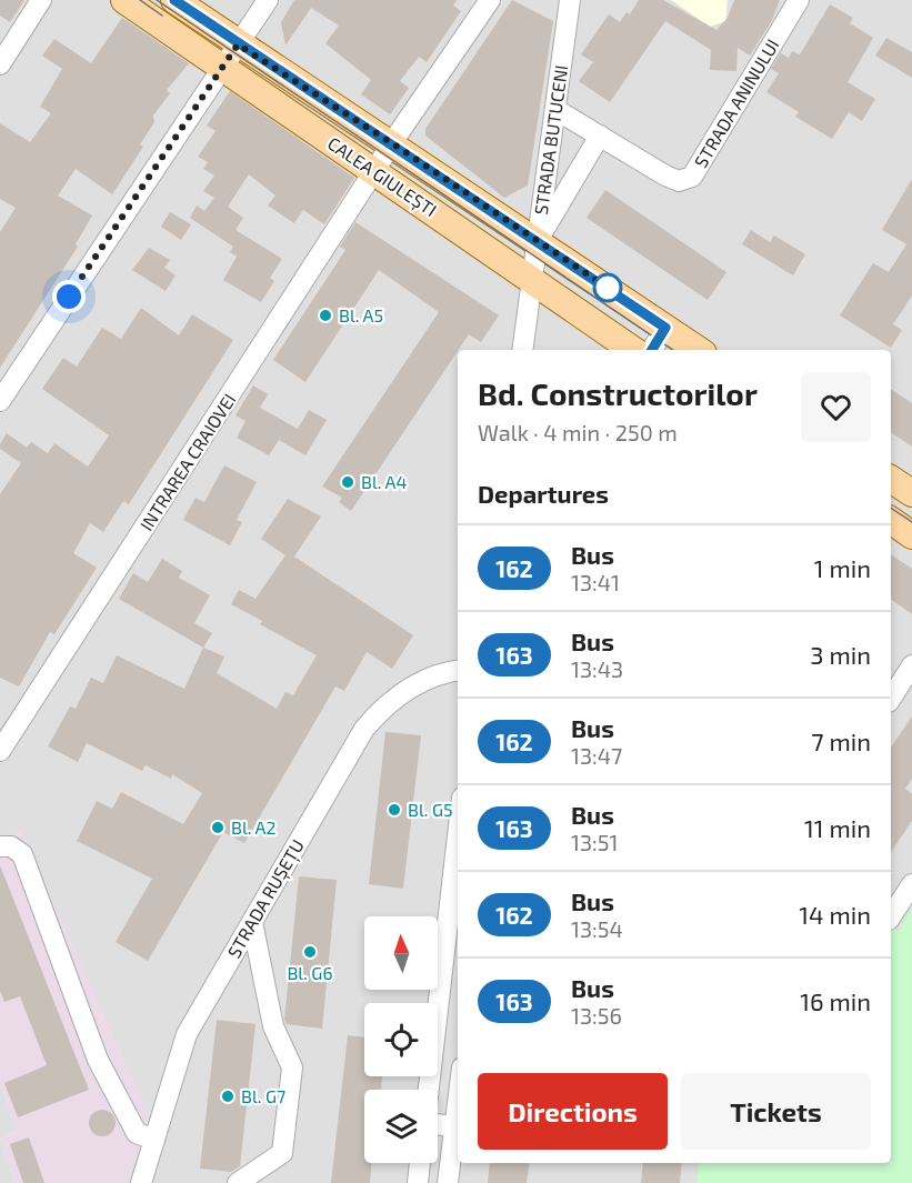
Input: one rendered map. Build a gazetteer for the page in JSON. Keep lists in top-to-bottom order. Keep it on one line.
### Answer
{"streets":{"main road":["CALEA GIULEȘTI"],"street":["STRADA ANINULUI","STRADA BUTUCENI","INTRAREA CRAIOVEI","STRADA RUȘEȚU"]},"crossings":[["STRADA ANINULUI","STRADA BUTUCENI"],["STRADA BUTUCENI","CALEA GIULEȘTI"],["CALEA GIULEȘTI","INTRAREA CRAIOVEI"]],"places":["Bl. A5","Bl. A4","Bl. G5","Bl. A2","Bl. G6","Bl. G7"],"lines":["bus line 162"],"north":"top","page":{"heading":[["Bd. Constructorilor","Walk · 4 min · 250 m"],"Departures"],"list":[{"mark":"162","name":"Bus","note":"13:41","value":"1 min"},{"mark":"163","name":"Bus","note":"13:43","value":"3 min"},{"mark":"162","name":"Bus","note":"13:47","value":"7 min"},{"mark":"163","name":"Bus","note":"13:51","value":"11 min"},{"mark":"162","name":"Bus","note":"13:54","value":"14 min"},{"mark":"163","name":"Bus","note":"13:56","value":"16 min"}],"buttons":["Directions","Tickets"]}}
